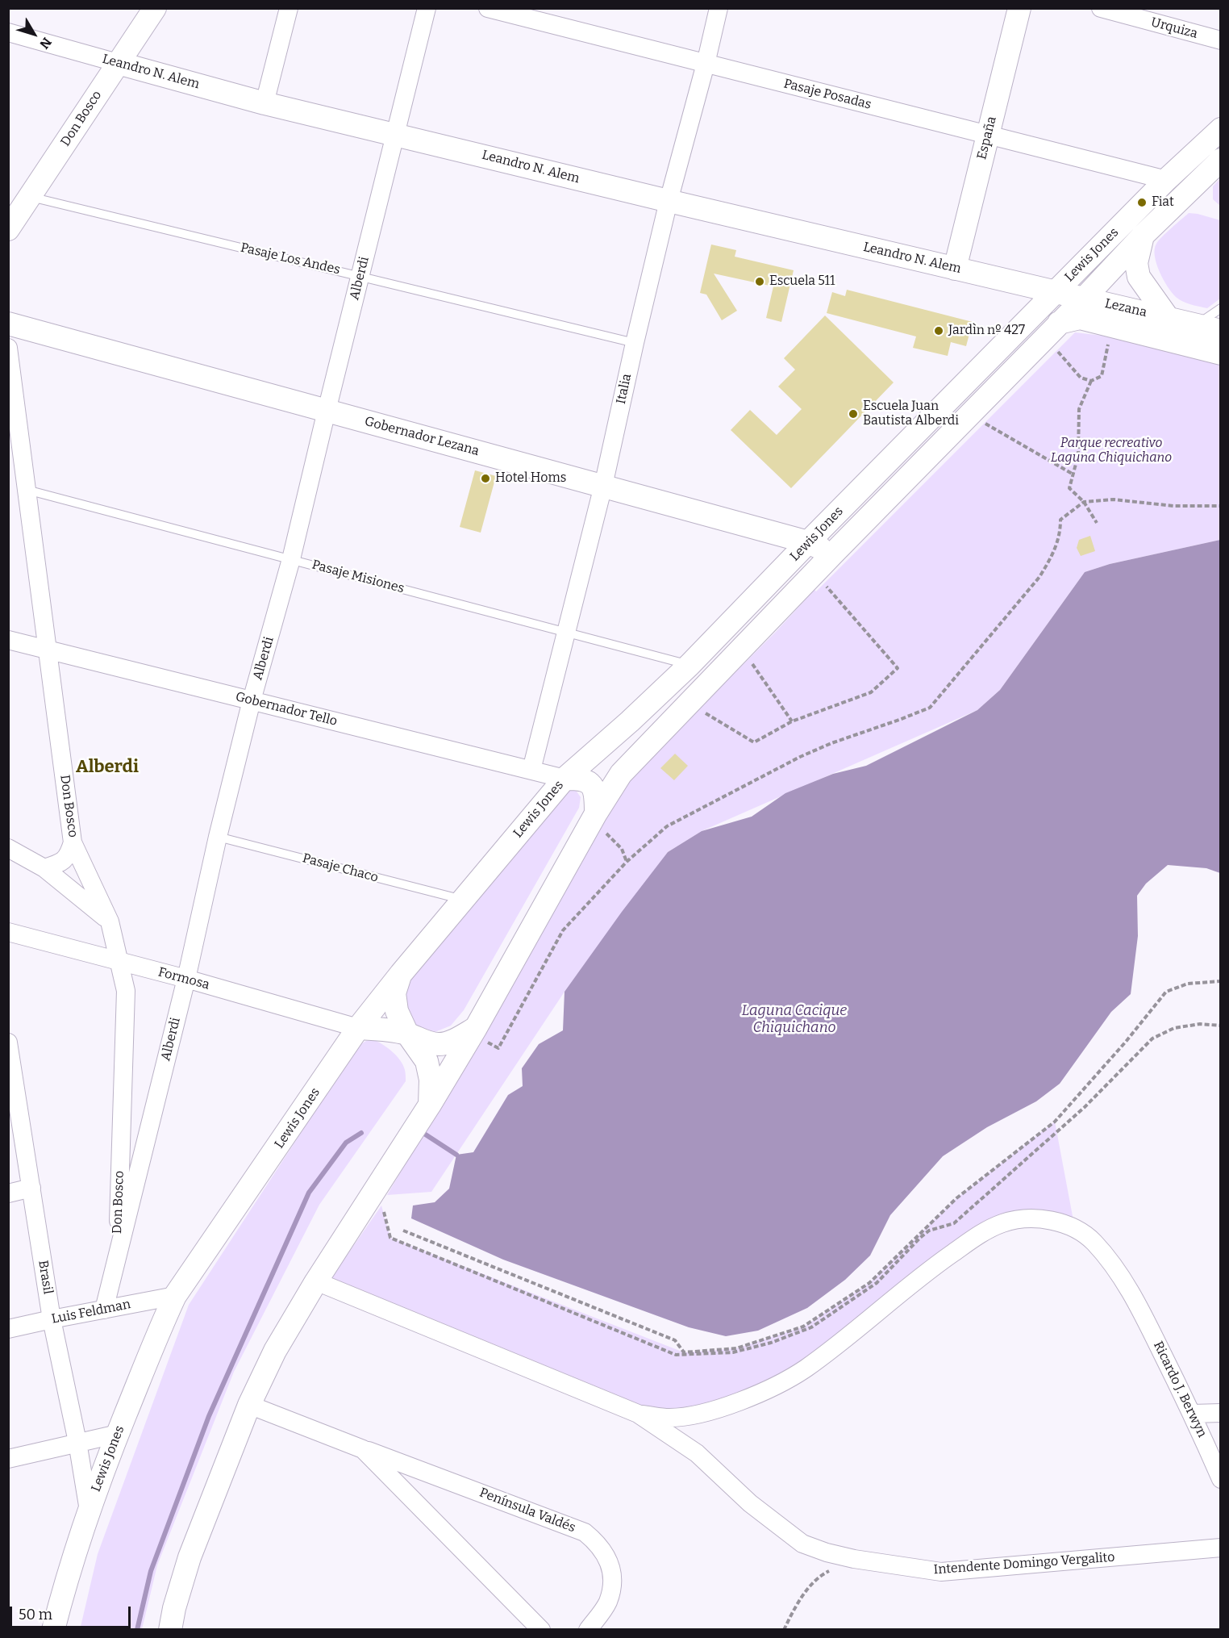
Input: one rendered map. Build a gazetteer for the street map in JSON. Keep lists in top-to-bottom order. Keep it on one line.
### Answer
{"streets":{"street":["Urquiza","Leandro N. Alem","Pasaje Posadas","Don Bosco","España","Lewis Jones","Alberdi","Lezana","Italia","Gobernador Lezana","Gobernador Tello","Formosa","Brasil","Luis Feldman","Ricardo J. Berwyn","Península Valdés","Intendente Domingo Vergalito"],"lane":["Pasaje Los Andes","Pasaje Misiones","Pasaje Chaco"]},"crossings":[["Leandro N. Alem","Don Bosco"],["Leandro N. Alem","España"],["Leandro N. Alem","Lewis Jones"],["Leandro N. Alem","Alberdi"],["Leandro N. Alem","Lezana"],["Leandro N. Alem","Italia"],["Pasaje Posadas","España"],["Pasaje Posadas","Lewis Jones"],["Pasaje Posadas","Italia"],["Don Bosco","Pasaje Los Andes"],["Don Bosco","Alberdi"],["Don Bosco","Pasaje Misiones"],["Don Bosco","Gobernador Tello"],["Don Bosco","Formosa"],["Lewis Jones","Lezana"],["Lewis Jones","Gobernador Lezana"],["Lewis Jones","Pasaje Misiones"],["Lewis Jones","Gobernador Tello"],["Lewis Jones","Pasaje Chaco"],["Lewis Jones","Formosa"],["Lewis Jones","Brasil"],["Lewis Jones","Luis Feldman"],["Lewis Jones","Península Valdés"],["Pasaje Los Andes","Alberdi"],["Pasaje Los Andes","Italia"],["Alberdi","Gobernador Lezana"],["Alberdi","Pasaje Misiones"],["Alberdi","Gobernador Tello"],["Alberdi","Pasaje Chaco"],["Alberdi","Formosa"],["Alberdi","Luis Feldman"],["Italia","Gobernador Lezana"],["Italia","Pasaje Misiones"],["Italia","Gobernador Tello"],["Brasil","Luis Feldman"],["Ricardo J. Berwyn","Intendente Domingo Vergalito"]],"districts":["Alberdi"],"water":["Laguna Cacique Chiquichano"],"parks":["Parque recreativo Laguna Chiquichano"],"places":["Fiat","Escuela 511","Jardìn nº 427","Escuela Juan Bautista Alberdi","Hotel Homs"],"scale_bar":"50 m","north":"bottom right"}
